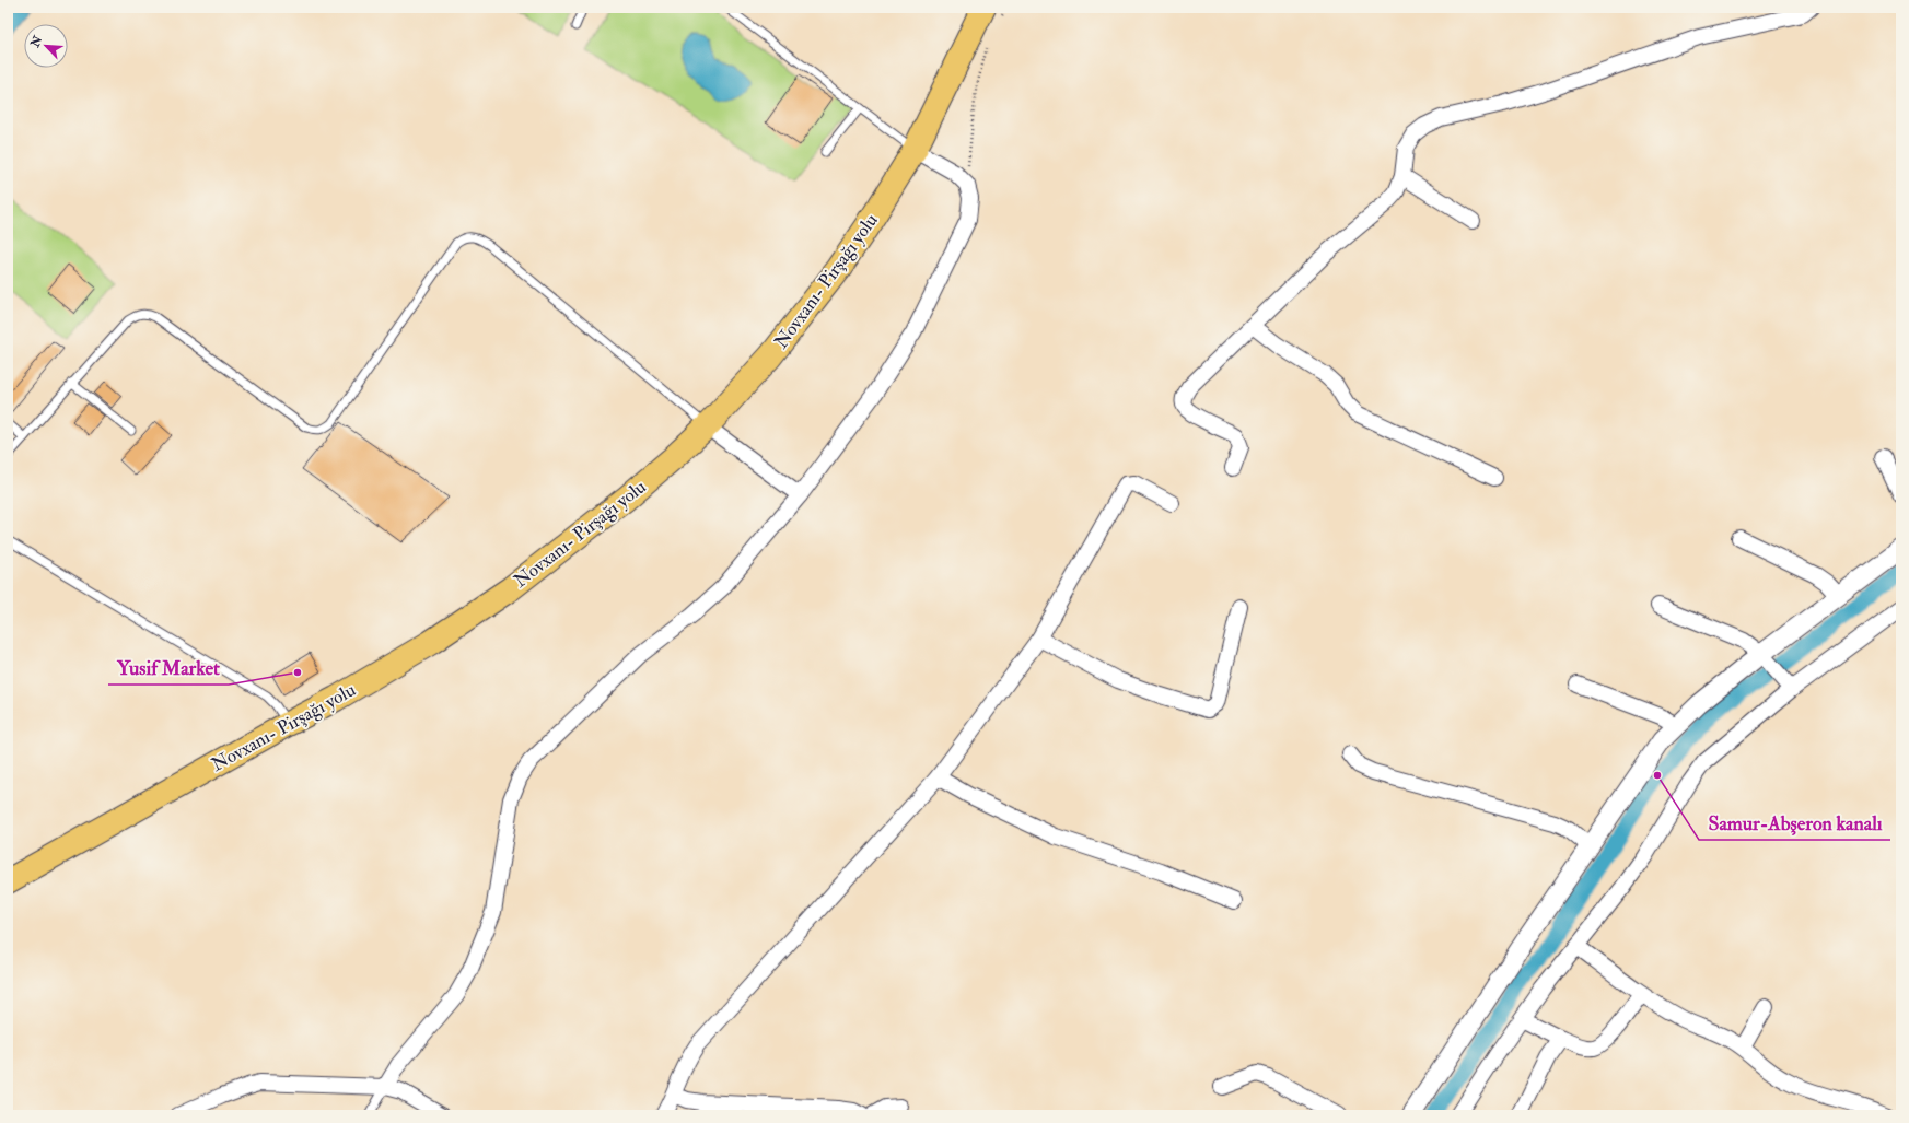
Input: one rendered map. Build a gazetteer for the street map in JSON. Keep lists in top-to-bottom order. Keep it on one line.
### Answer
{"streets":{"main road":["Novxanı- Pirşağı yolu"]},"places":["Yusif Market","Samur-Abşeron kanalı"],"north":"top left"}
